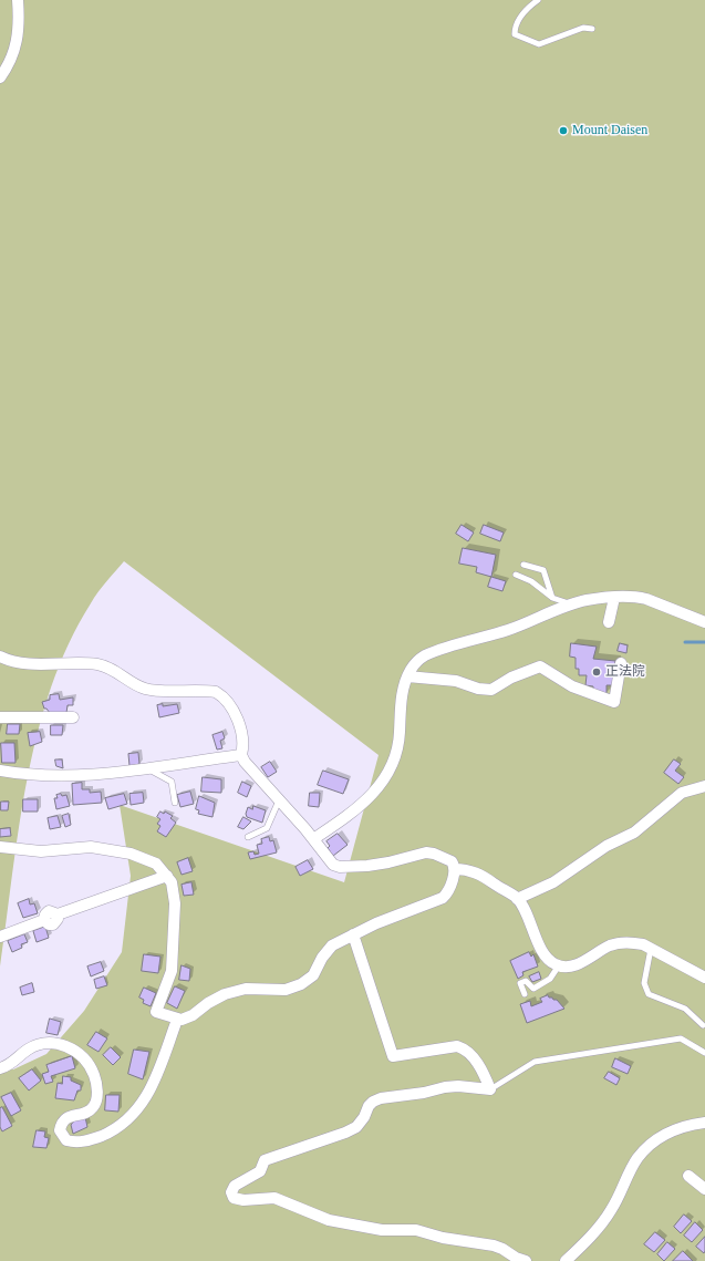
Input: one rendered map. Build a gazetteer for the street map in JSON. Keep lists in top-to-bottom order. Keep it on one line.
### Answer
{"places":["Mount Daisen","正法院"]}
